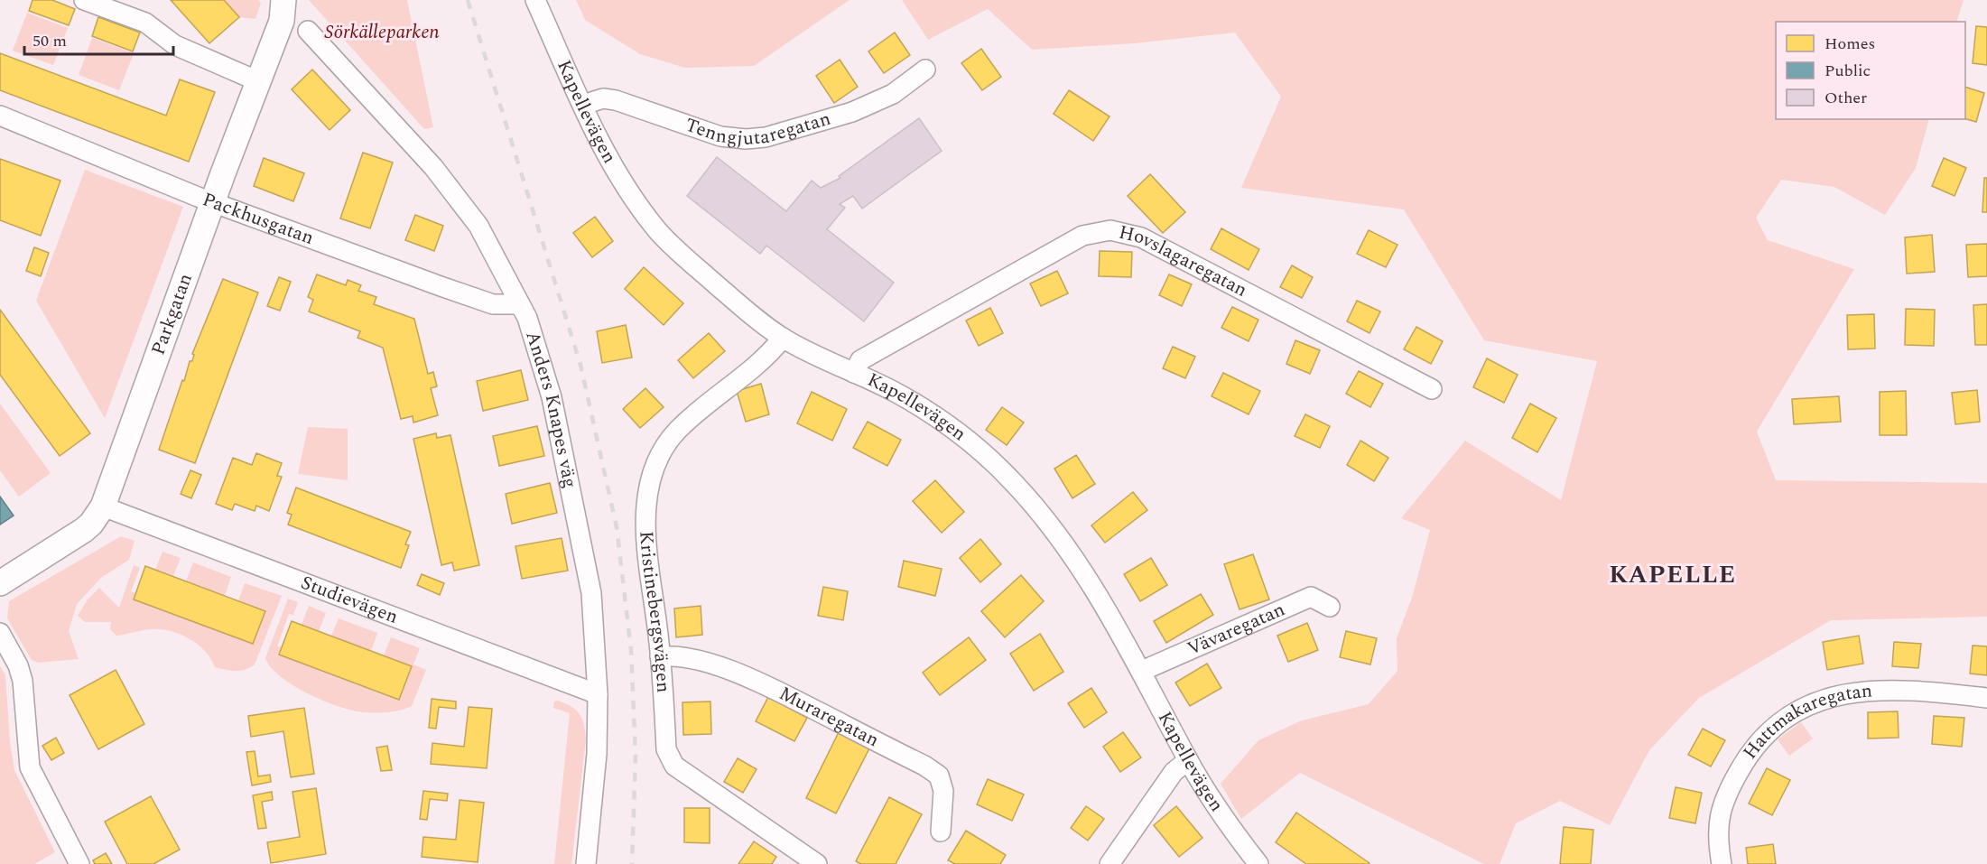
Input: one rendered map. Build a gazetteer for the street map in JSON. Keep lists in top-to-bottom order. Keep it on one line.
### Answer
{"streets":{"street":["Kapellevägen","Tenngjutaregatan","Packhusgatan","Hovslagaregatan","Parkgatan","Anders Knapes väg","Studievägen","Kristinebergsvägen","Vävaregatan","Muraregatan","Hattmakaregatan"]},"crossings":[["Kapellevägen","Tenngjutaregatan"],["Kapellevägen","Hovslagaregatan"],["Kapellevägen","Kristinebergsvägen"],["Kapellevägen","Vävaregatan"],["Packhusgatan","Parkgatan"],["Packhusgatan","Anders Knapes väg"],["Parkgatan","Studievägen"],["Anders Knapes väg","Studievägen"],["Kristinebergsvägen","Muraregatan"]],"districts":["KAPELLE"],"parks":["Sörkälleparken"],"legend":["Homes","Public","Other"],"scale_bar":"50 m"}
